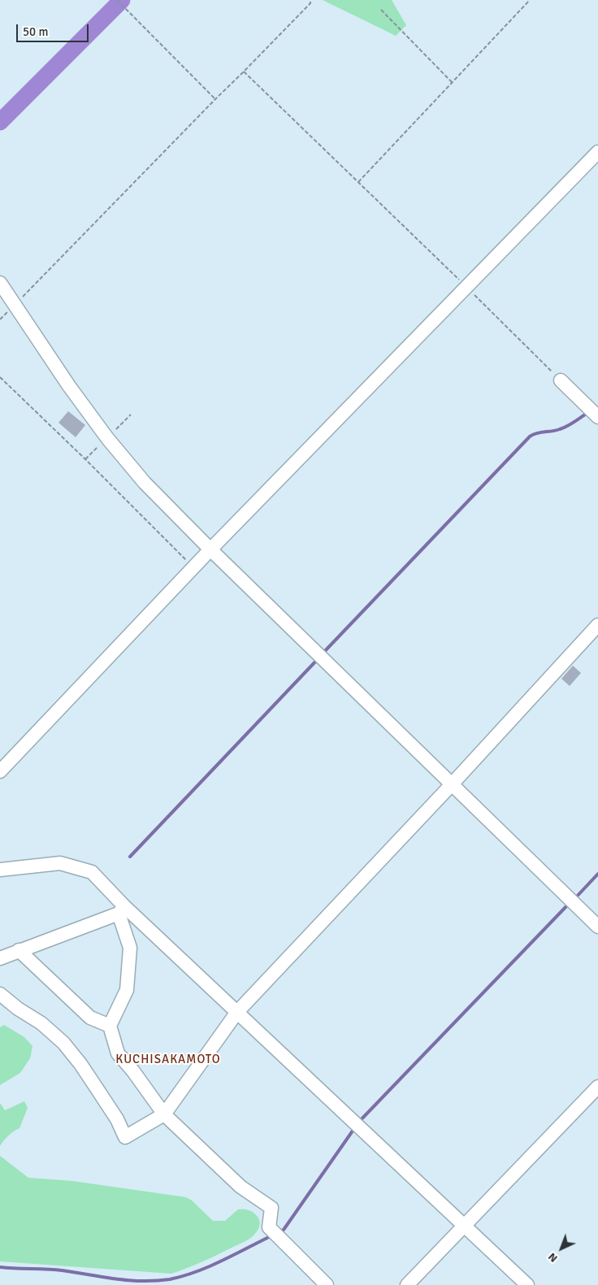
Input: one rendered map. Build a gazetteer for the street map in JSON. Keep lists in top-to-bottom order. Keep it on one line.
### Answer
{"districts":["KUCHISAKAMOTO"],"scale_bar":"50 m","north":"bottom left"}
